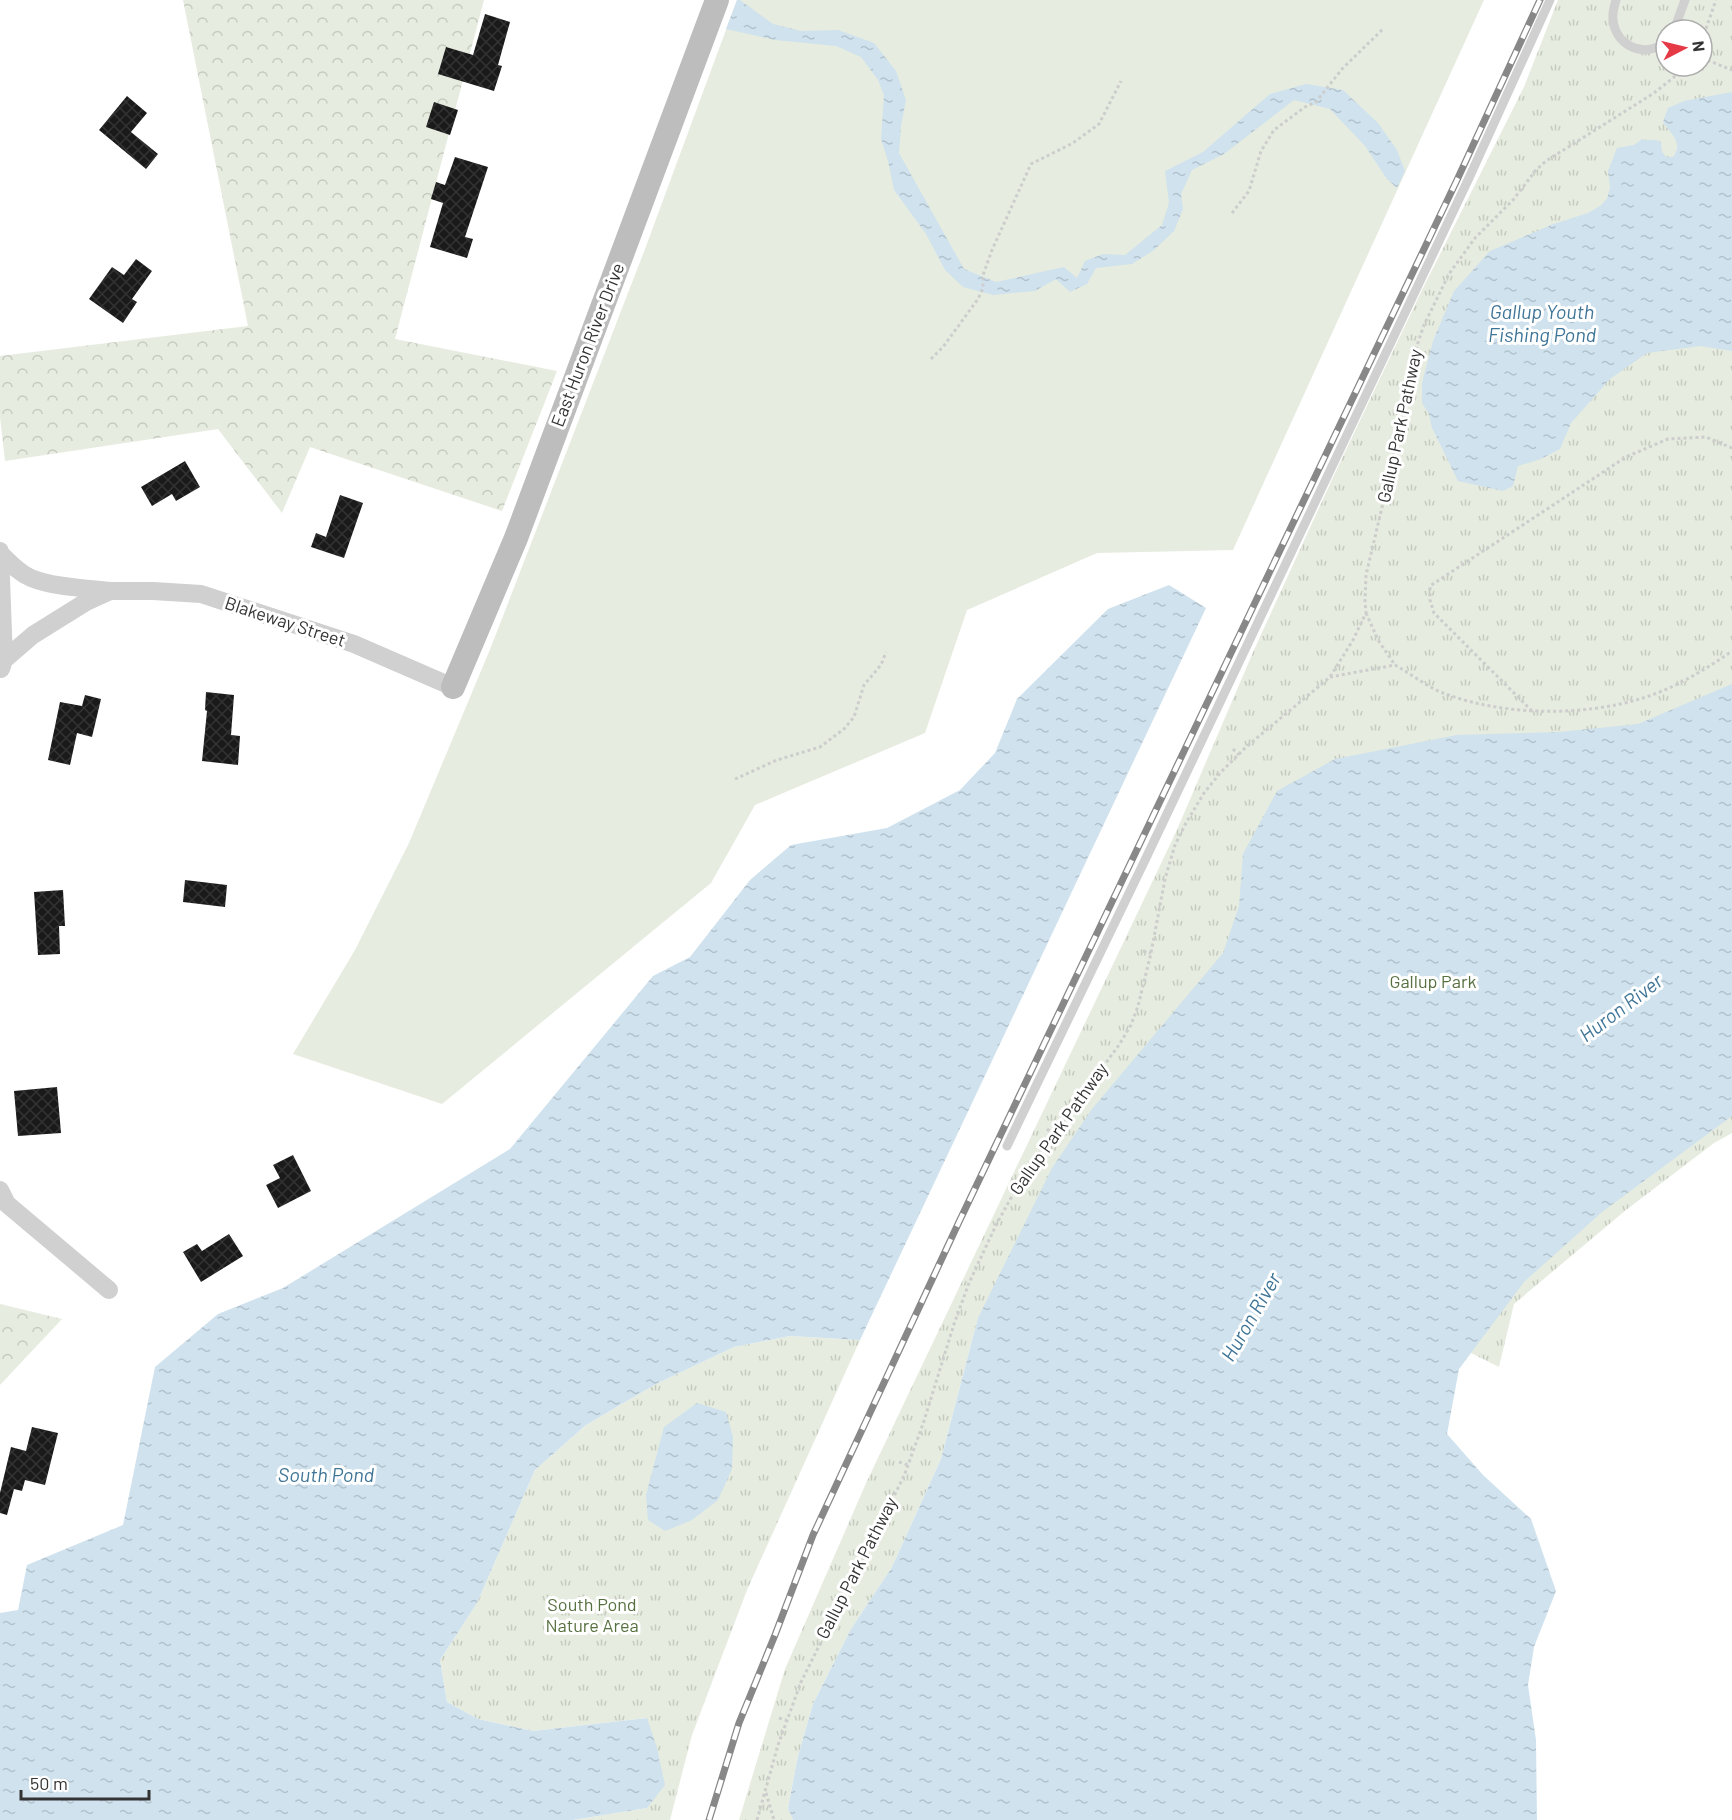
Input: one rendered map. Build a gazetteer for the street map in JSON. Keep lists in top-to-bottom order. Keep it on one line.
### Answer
{"streets":{"main road":["East Huron River Drive"],"street":["Blakeway Street"],"path":["Gallup Park Pathway"]},"crossings":[["East Huron River Drive","Blakeway Street"]],"water":["Gallup Youth Fishing Pond","Huron River","South Pond"],"parks":["Gallup Park","South Pond Nature Area"],"scale_bar":"50 m","north":"right"}
